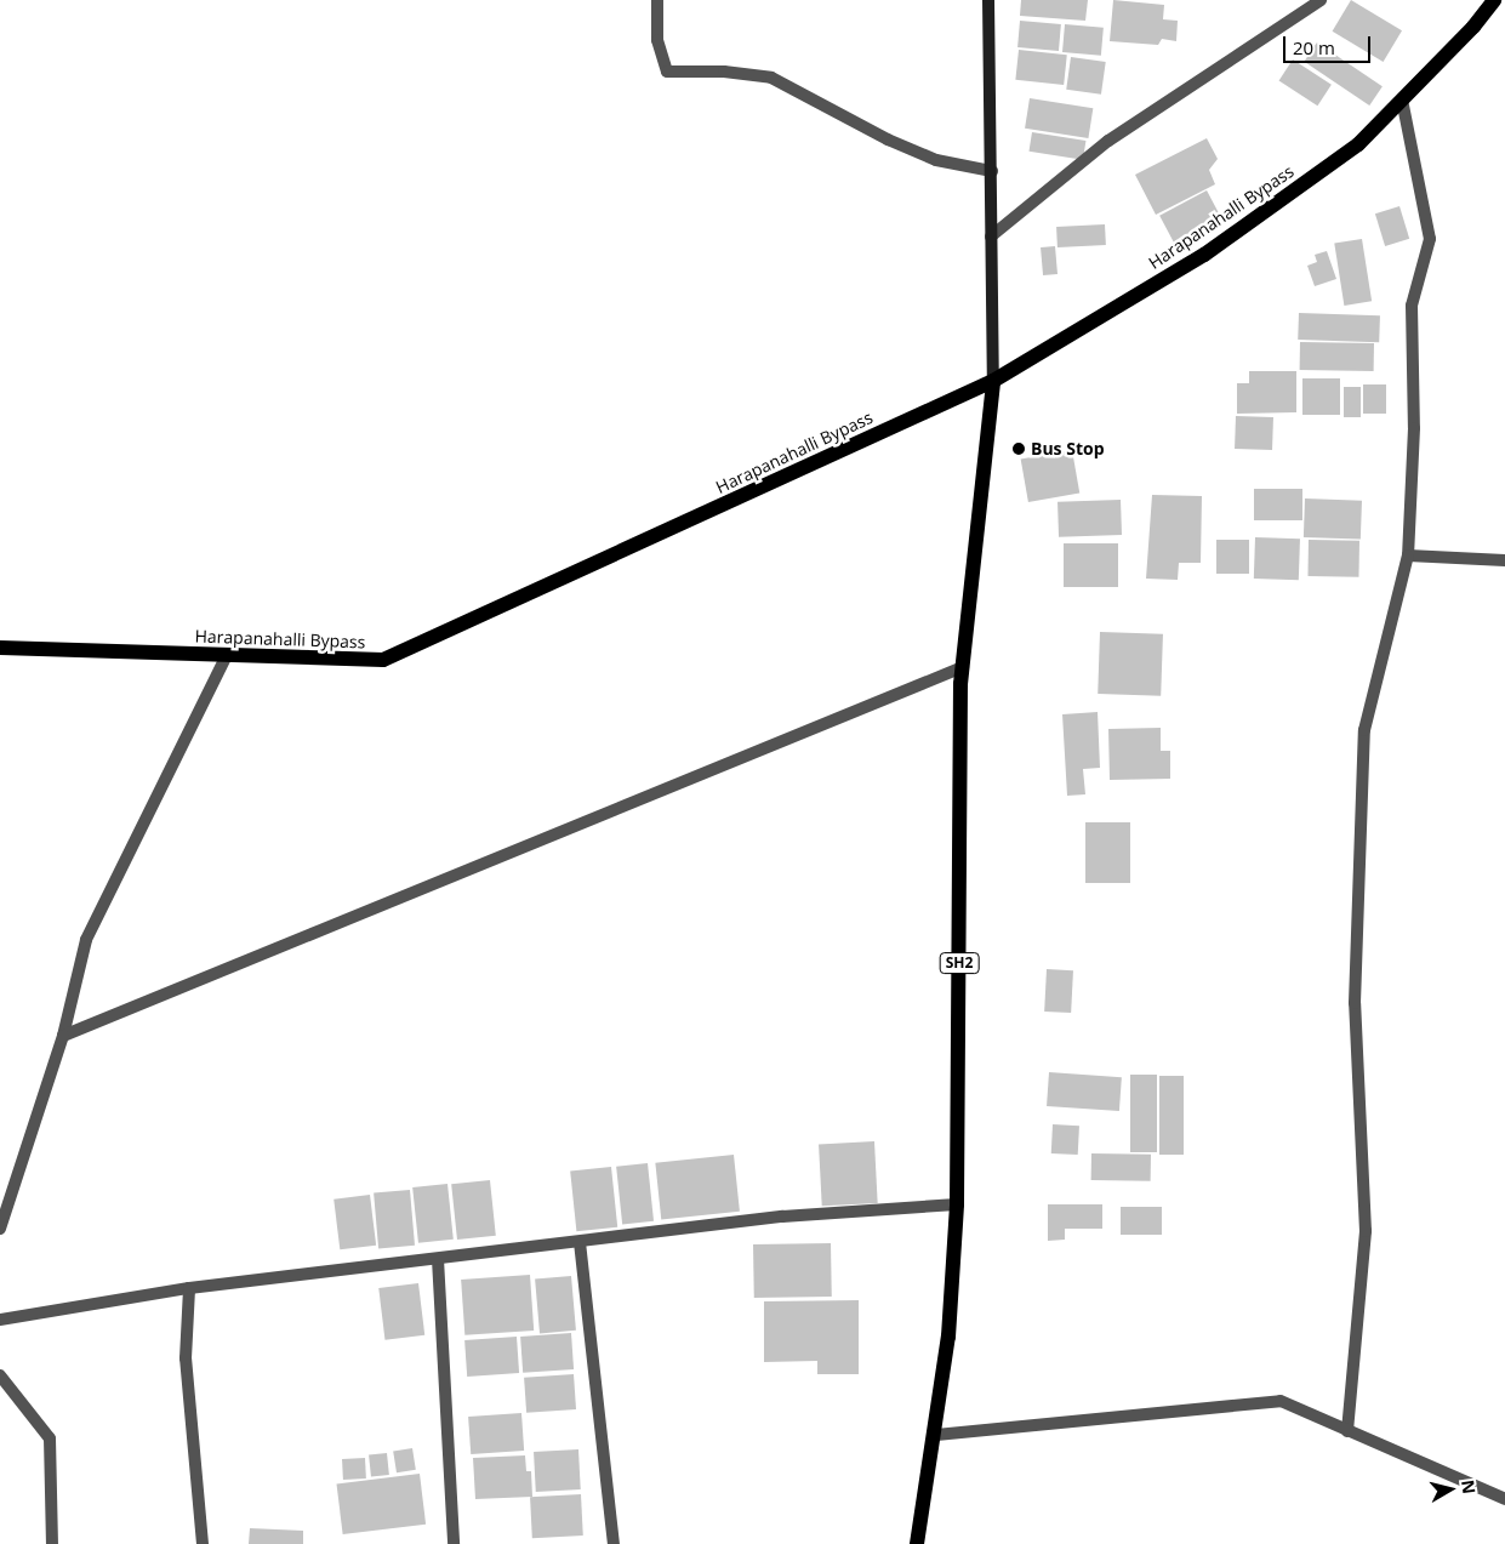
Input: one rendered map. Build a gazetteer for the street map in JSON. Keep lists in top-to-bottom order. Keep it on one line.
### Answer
{"streets":{"main road":["Harapanahalli Bypass","SH2"]},"crossings":[["Harapanahalli Bypass","SH2"]],"places":["Bus Stop"],"scale_bar":"20 m","north":"right"}
